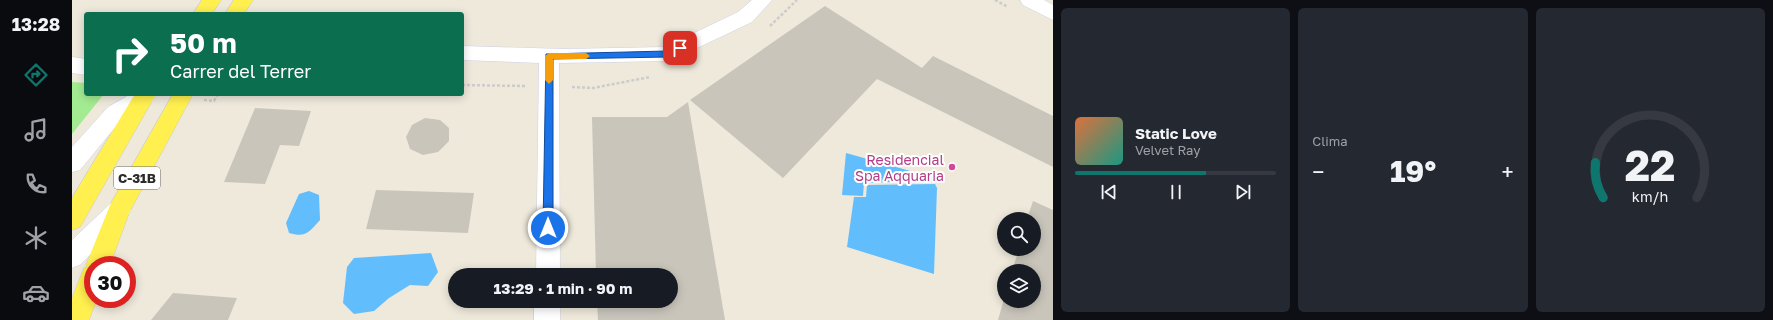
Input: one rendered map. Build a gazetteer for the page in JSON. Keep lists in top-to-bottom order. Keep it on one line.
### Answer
{"streets":{"main road":["C-31B"]},"places":["Residencial Spa Aqquaria"],"page":{"tabs":"13:28","tile":"Clima","turn":["50 m","Carrer del Terrer"],"song":["Static Love","Velvet Ray"],"heat":["−","19°","+"],"limit":"30","trip":"13:29 · 1 min · 90 m","gauge":["22","km/h"]}}
